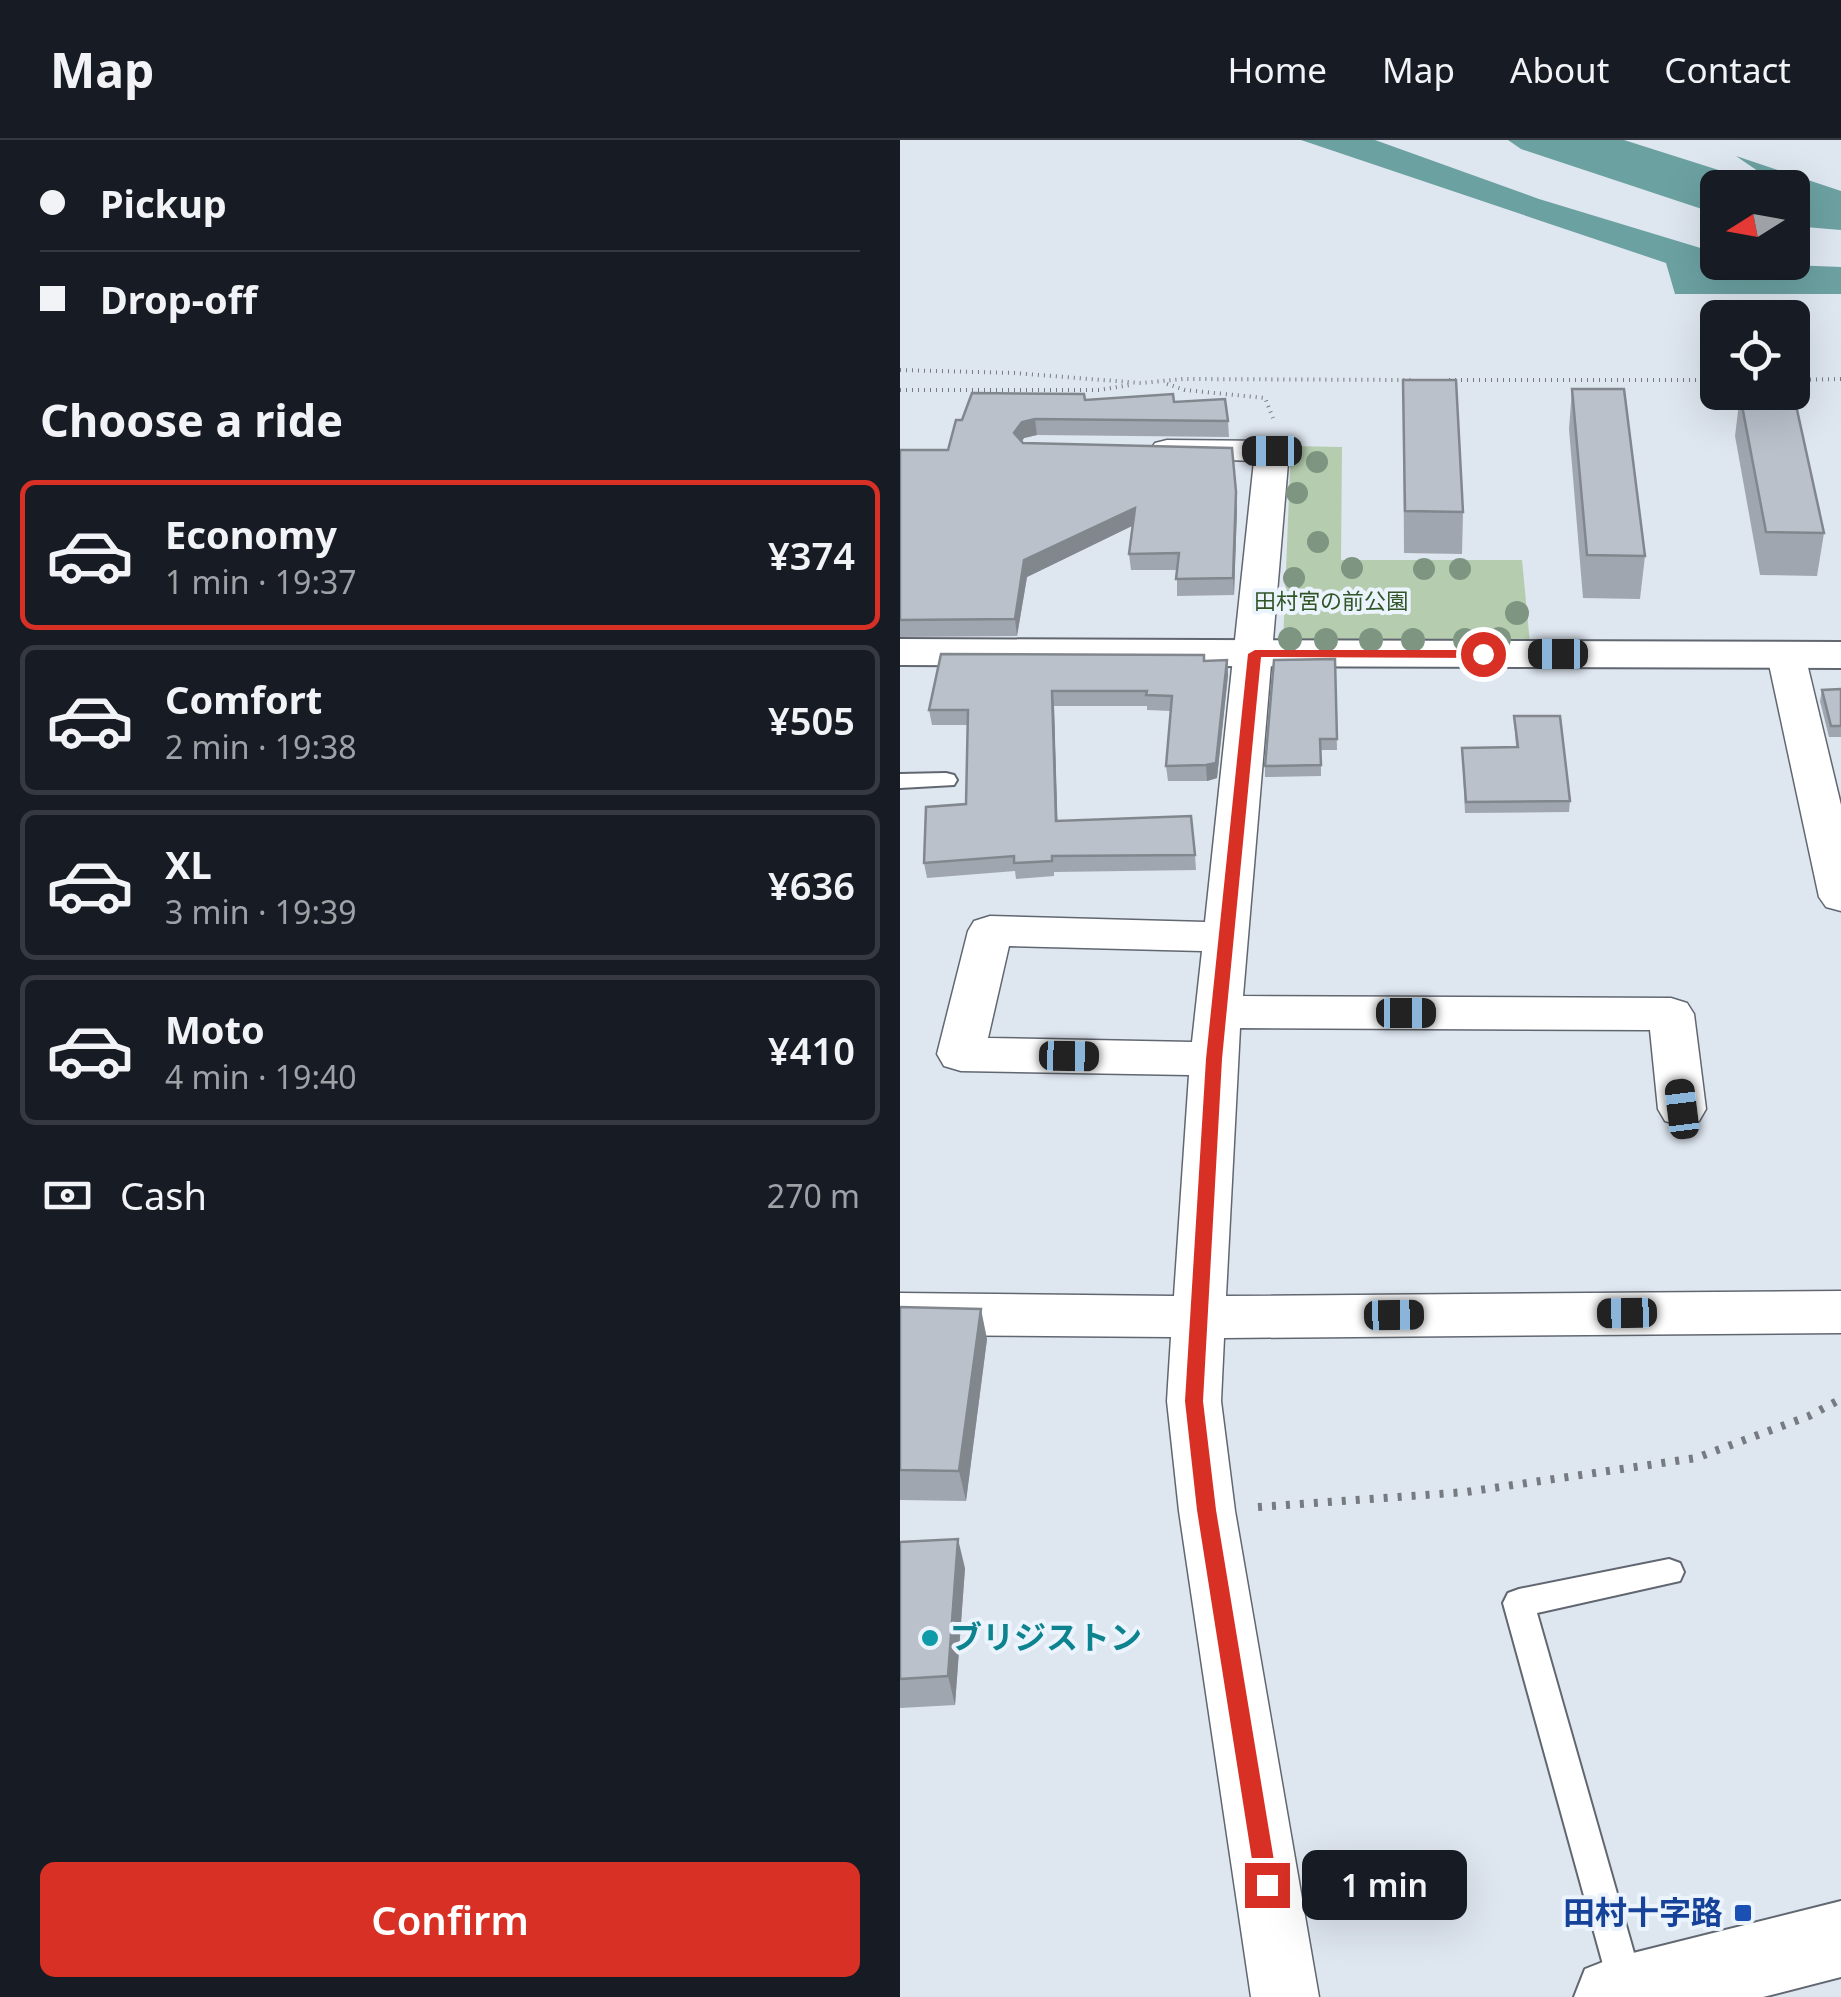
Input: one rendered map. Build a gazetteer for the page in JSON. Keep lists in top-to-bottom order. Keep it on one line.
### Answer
{"parks":["田村宮の前公園"],"places":{"other":["ブリジストン"],"transit":["田村十字路"]},"north":"left","page":{"header":"Map","nav":["Home","Map","About","Contact"],"banner":["Pickup","Drop-off"],"heading":"Choose a ride","list":[{"name":"Economy","note":"1 min · 19:37","value":"¥374"},{"name":"Comfort","note":"2 min · 19:38","value":"¥505"},{"name":"XL","note":"3 min · 19:39","value":"¥636"},{"name":"Moto","note":"4 min · 19:40","value":"¥410"}],"pay":["Cash","270 m"],"buttons":"Confirm","bubble":"1 min"}}
